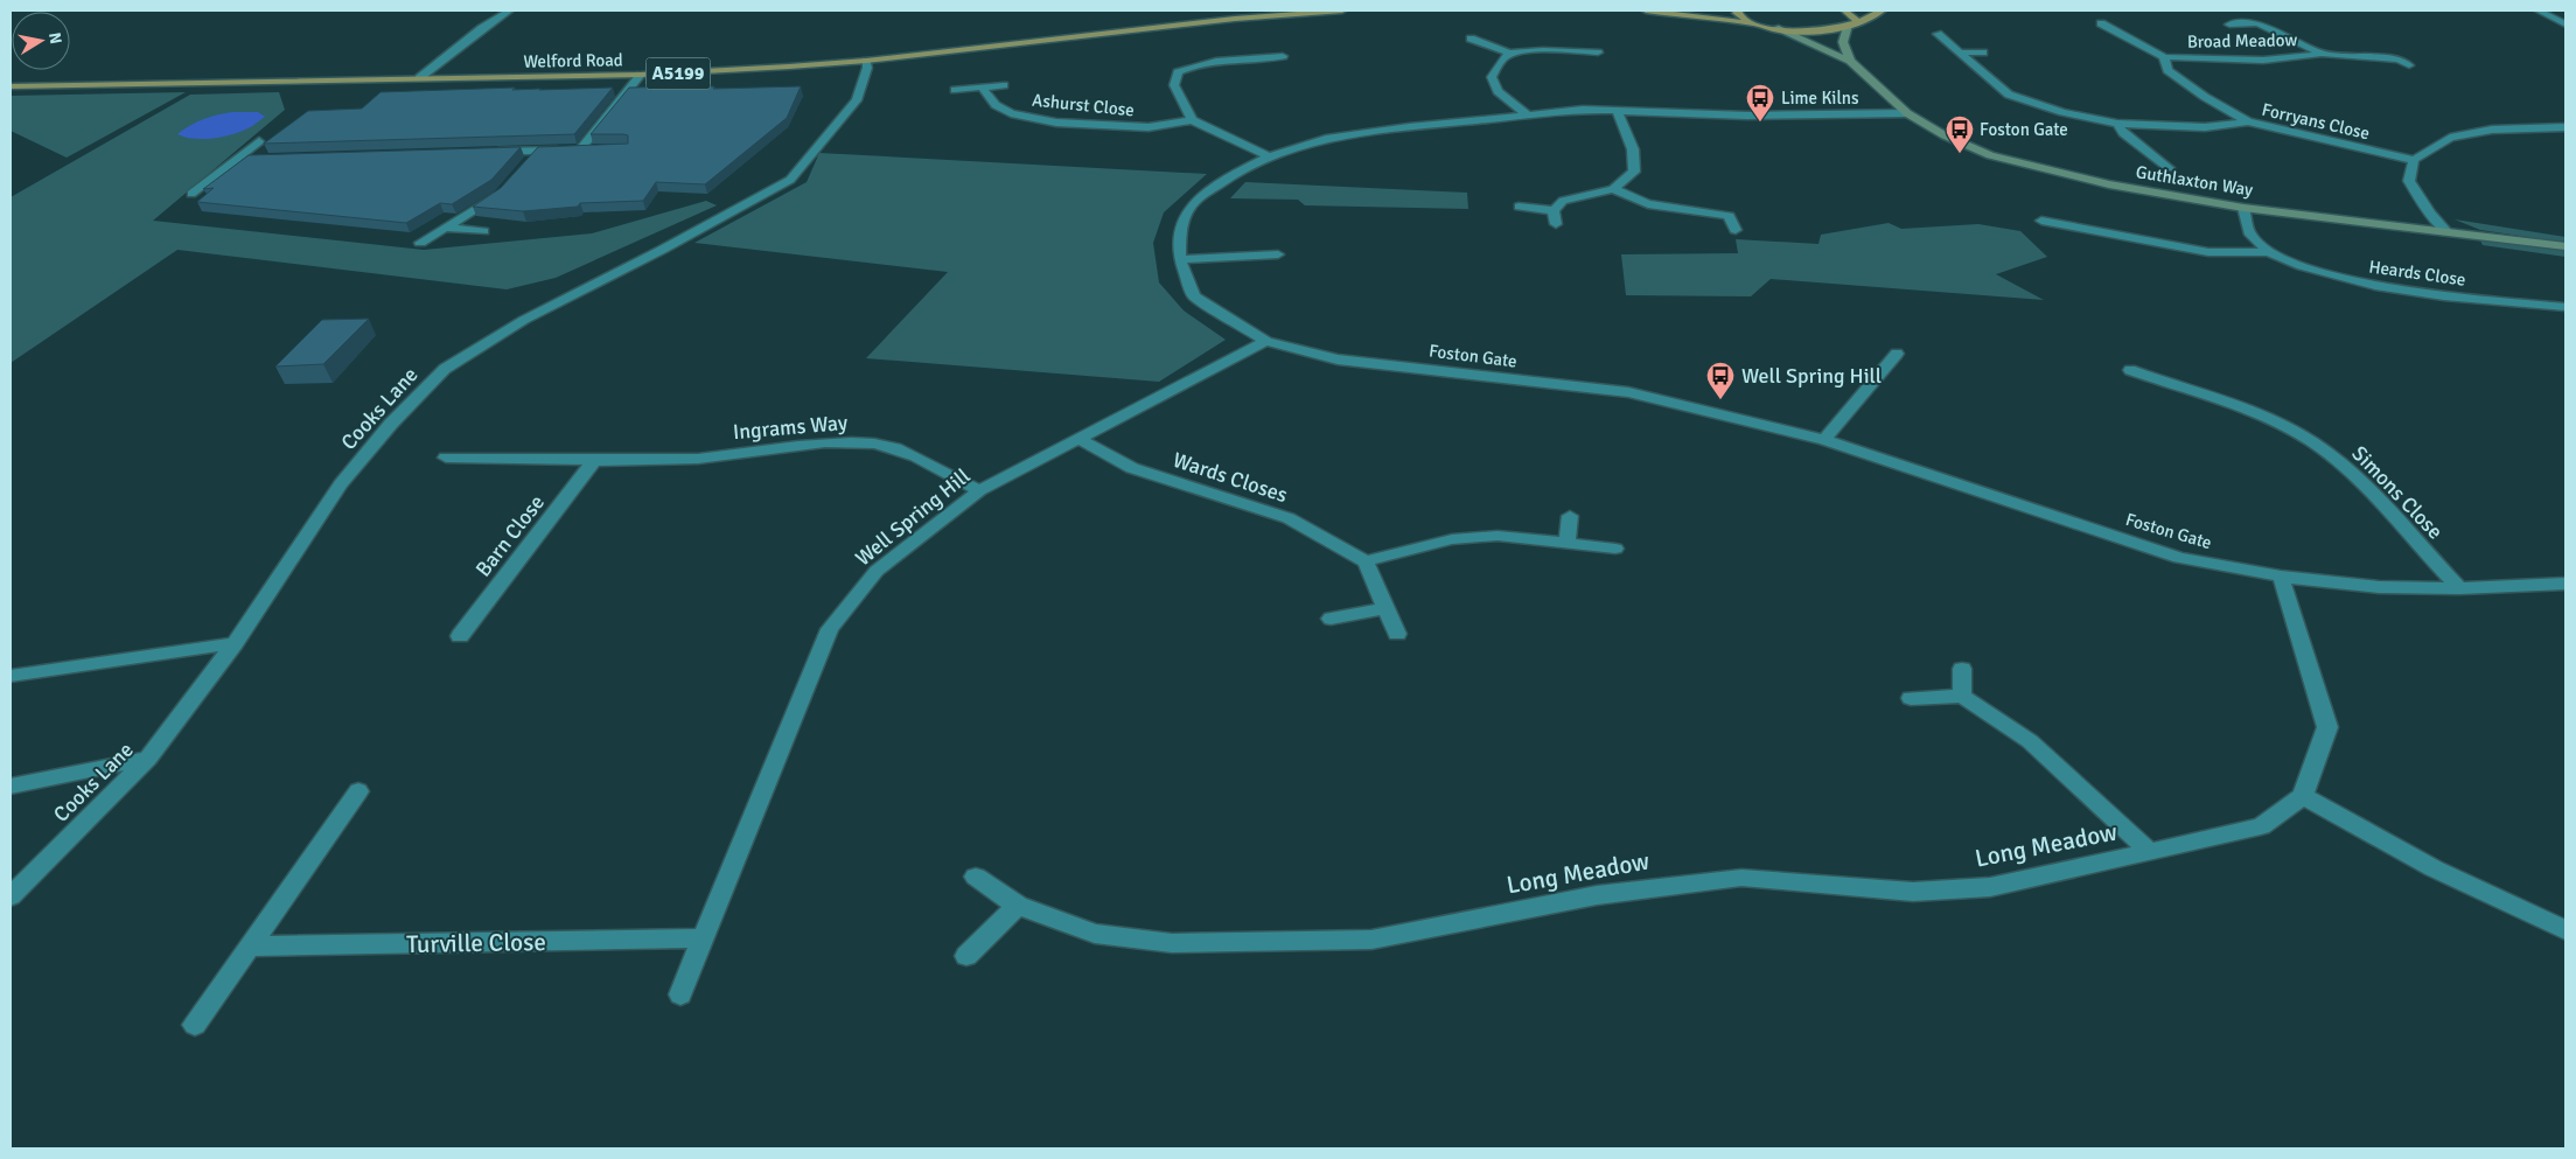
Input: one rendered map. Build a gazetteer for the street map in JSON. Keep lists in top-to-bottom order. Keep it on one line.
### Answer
{"streets":{"main road":["Welford Road","A5199"],"street":["Broad Meadow","Ashurst Close","Forryans Close","Guthlaxton Way","Heards Close","Foston Gate","Cooks Lane","Ingrams Way","Wards Closes","Simons Close","Well Spring Hill","Barn Close","Long Meadow","Turville Close"]},"crossings":[["Broad Meadow","Forryans Close"],["Welford Road","Cooks Lane"],["Guthlaxton Way","Heards Close"],["Guthlaxton Way","Foston Gate"],["Foston Gate","Simons Close"],["Foston Gate","Well Spring Hill"],["Ingrams Way","Well Spring Hill"],["Ingrams Way","Barn Close"],["Wards Closes","Well Spring Hill"],["Well Spring Hill","Turville Close"]],"places":{"bus stop":["Lime Kilns","Foston Gate","Well Spring Hill"]},"north":"right"}
